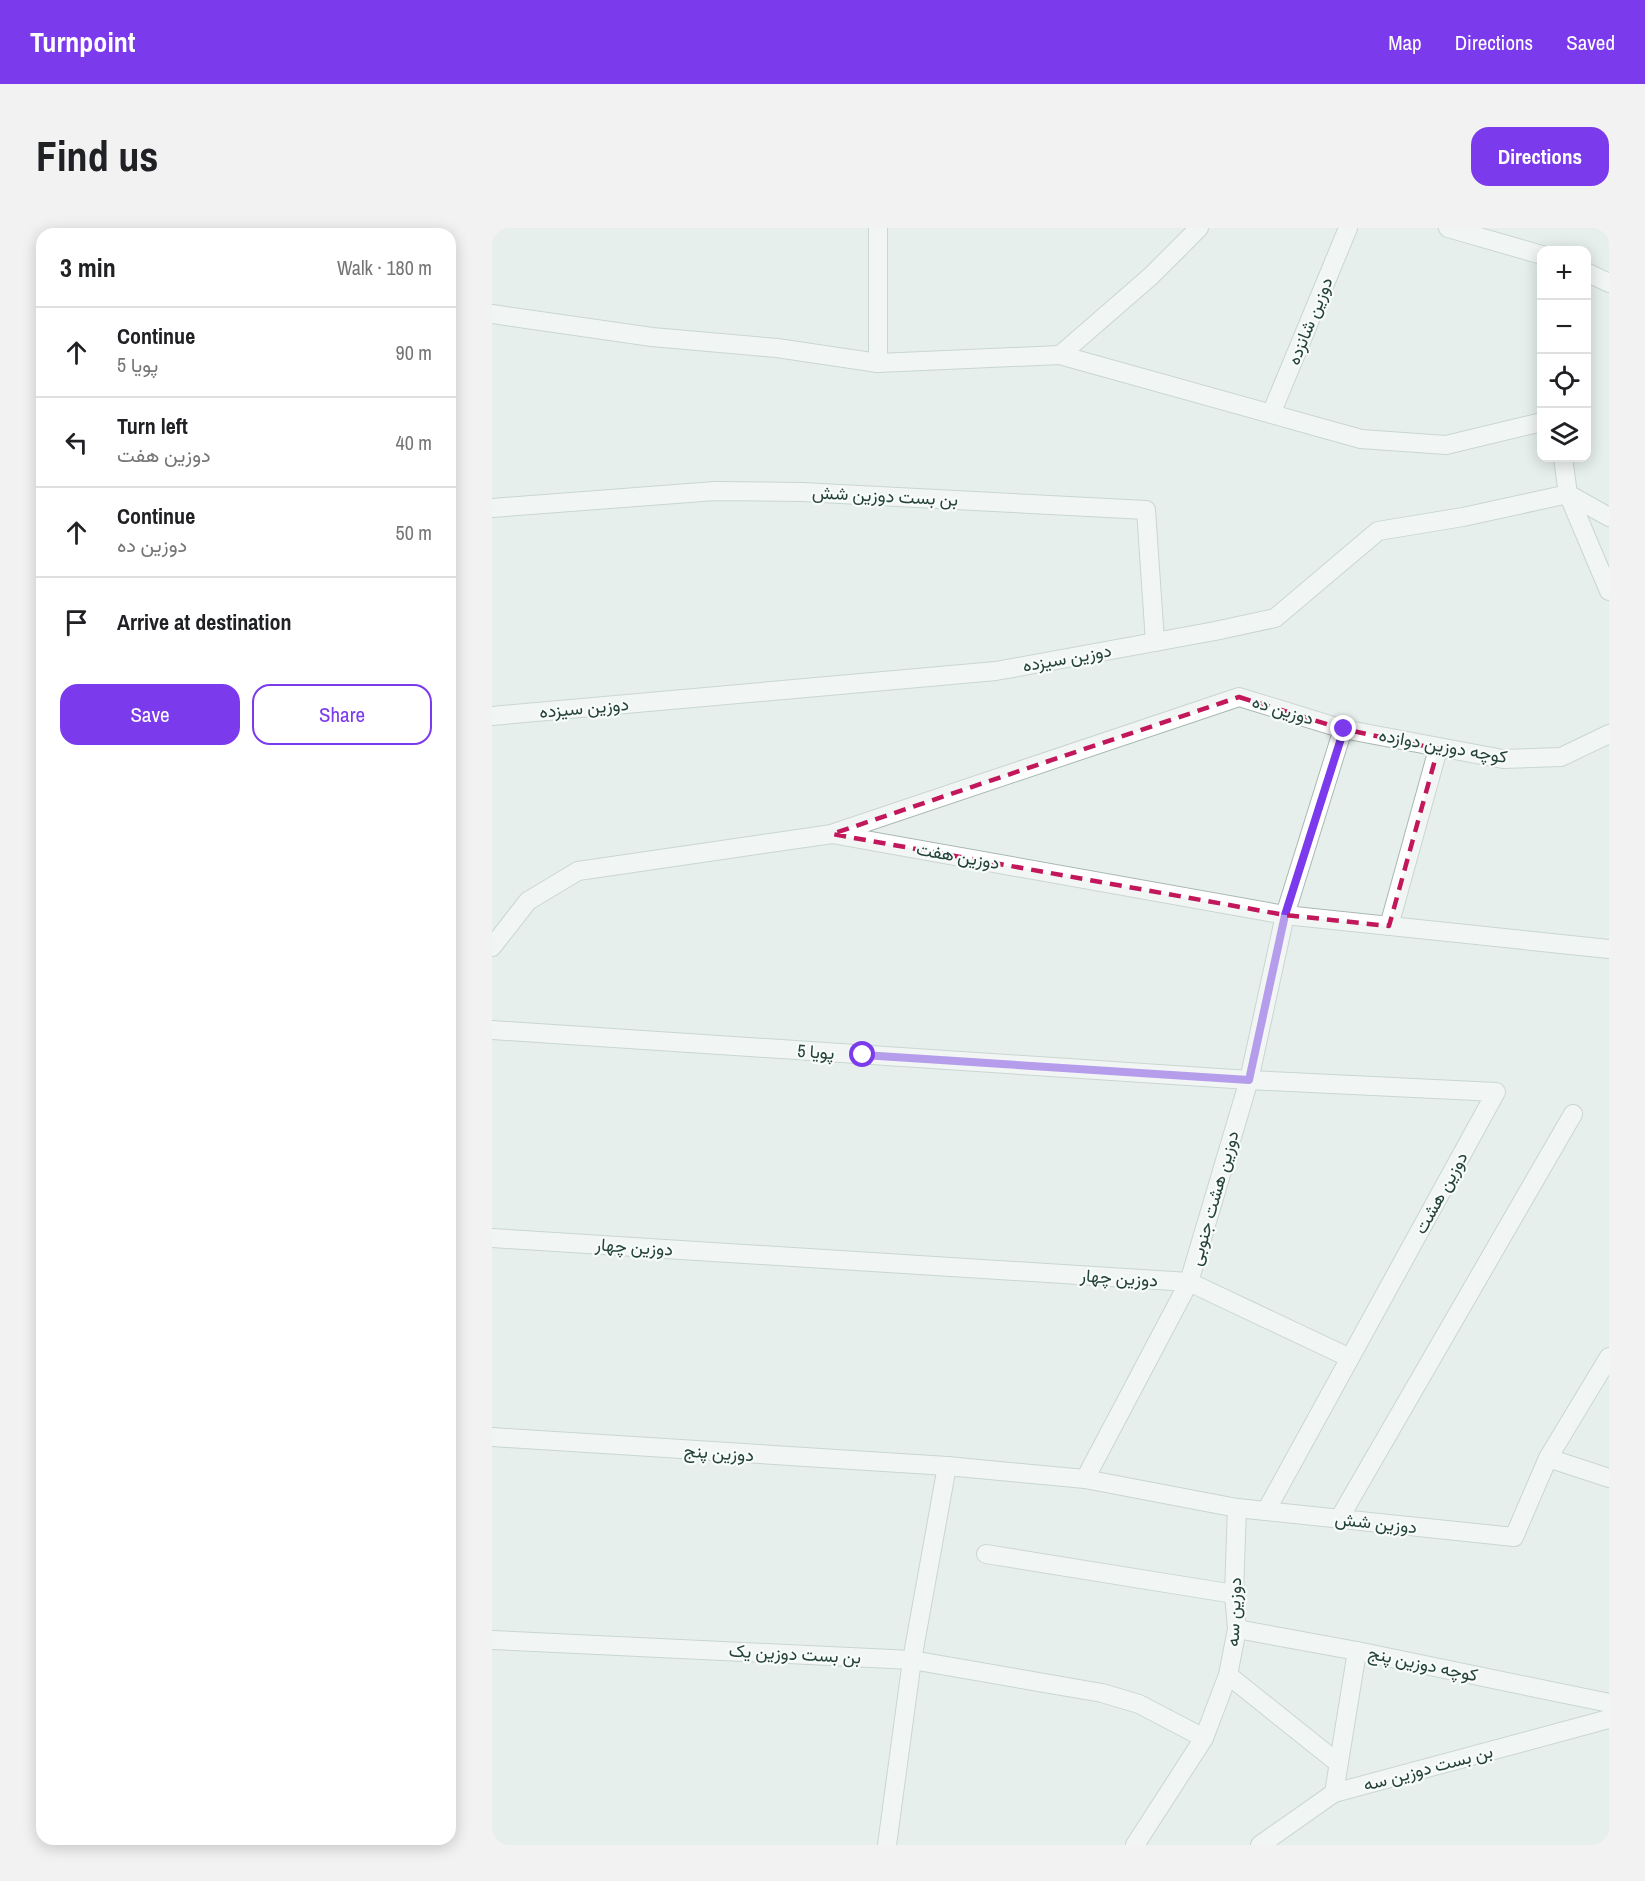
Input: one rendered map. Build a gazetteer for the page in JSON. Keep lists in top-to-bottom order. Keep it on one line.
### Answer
{"streets":{"street":["دوزین شانزده","بن بست دوزین شش","دوزین سیزده","دوزین ده","کوچه دوزین دوازده","دوزین هفت","پویا 5","دوزین هشت","دوزین هشت جنوبی","دوزین چهار","دوزین پنج","دوزین شش","دوزین سه","بن بست دوزین یک","کوچه دوزین پنج","بن بست دوزین سه"]},"crossings":[["بن بست دوزین شش","دوزین سیزده"],["دوزین ده","کوچه دوزین دوازده"],["دوزین ده","دوزین هفت"],["پویا 5","دوزین هشت"],["پویا 5","دوزین هشت جنوبی"],["دوزین هشت","دوزین هشت جنوبی"],["دوزین هشت","دوزین شش"],["دوزین هشت جنوبی","دوزین چهار"],["دوزین شش","دوزین سه"],["دوزین سه","بن بست دوزین یک"],["دوزین سه","کوچه دوزین پنج"]],"page":{"header":"Turnpoint","nav":["Map","Directions","Saved"],"buttons":["Directions",["Save","Share"]],"title":"Find us","heading":["3 min","Walk · 180 m"],"map_buttons":["+","−"],"list":[["Continue","پویا 5","90 m"],["Turn left","دوزین هفت","40 m"],["Continue","دوزین ده","50 m"],"Arrive at destination"]}}
